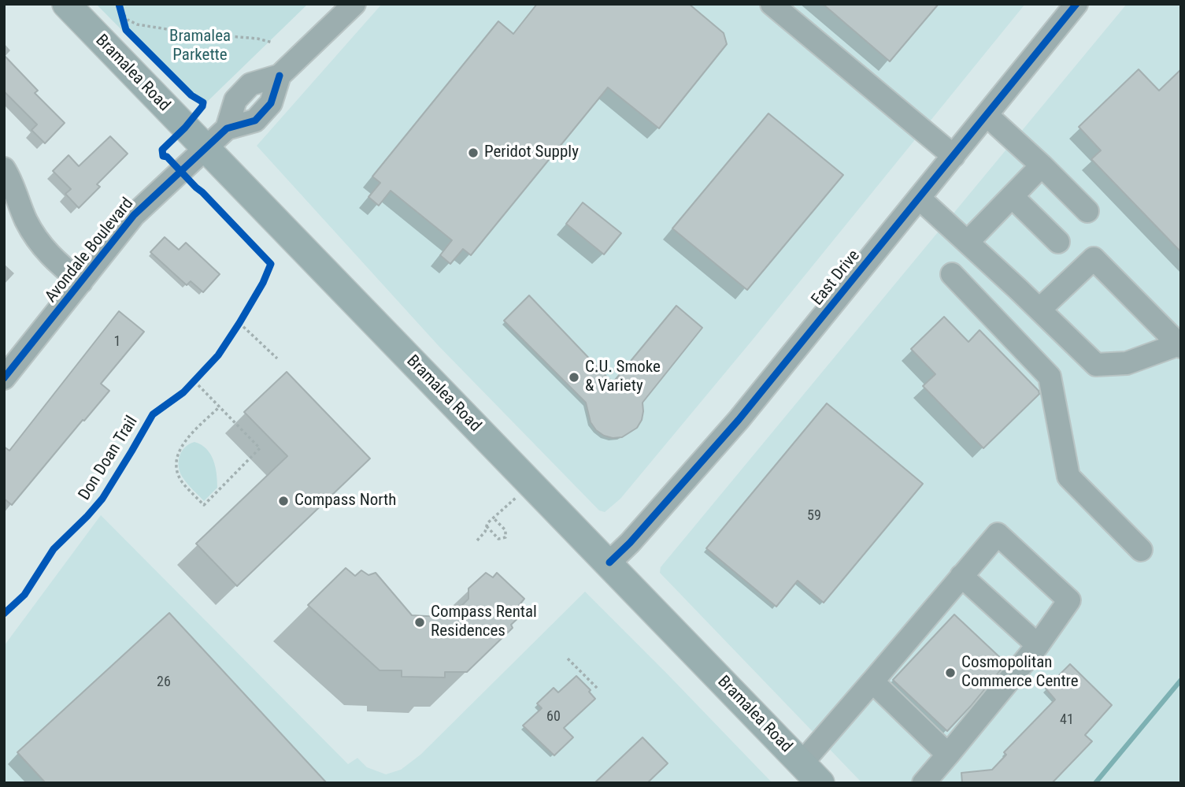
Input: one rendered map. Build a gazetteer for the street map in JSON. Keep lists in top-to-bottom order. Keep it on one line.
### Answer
{"streets":{"main road":["Bramalea Road"],"street":["Avondale Boulevard","East Drive"],"cycle path":["Don Doan Trail"]},"crossings":[["Bramalea Road","Avondale Boulevard"],["Bramalea Road","East Drive"]],"parks":["Bramalea Parkette"],"places":["Peridot Supply","C.U. Smoke & Variety","Compass North","Compass Rental Residences","Cosmopolitan Commerce Centre"],"house_numbers":["1","59","26","60","41"]}
